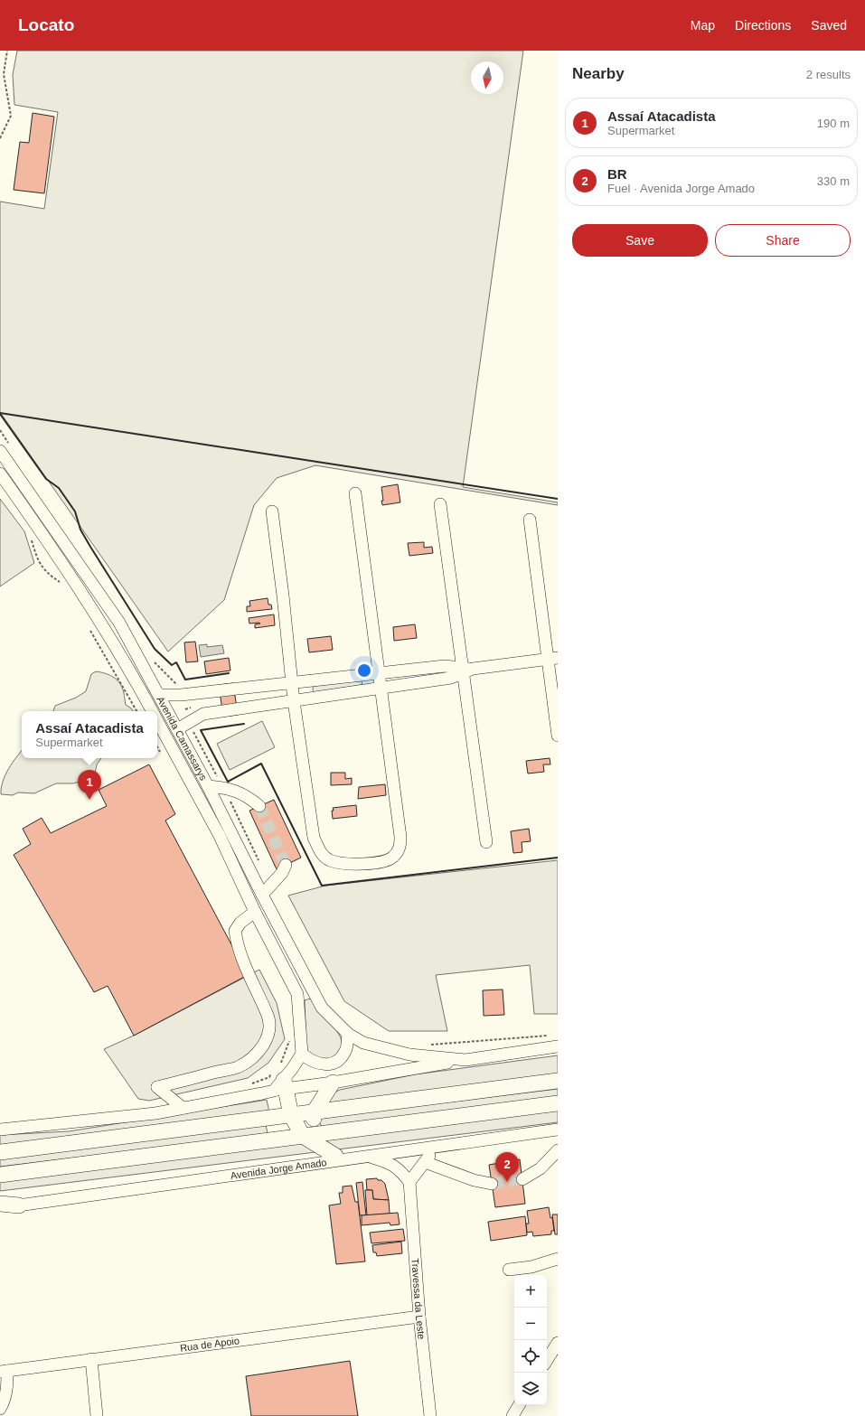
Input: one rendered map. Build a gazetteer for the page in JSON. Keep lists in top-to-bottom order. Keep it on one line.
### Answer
{"streets":{"street":["Avenida Camassarys","Avenida Jorge Amado","Travessa da Leste","Rua de Apoio"]},"crossings":[["Travessa da Leste","Rua de Apoio"]],"north":"bottom","page":{"header":"Locato","nav":["Map","Directions","Saved"],"heading":["Nearby","2 results"],"list":[{"mark":"1","name":"Assaí Atacadista","note":"Supermarket","value":"190 m"},{"mark":"2","name":"BR","note":"Fuel · Avenida Jorge Amado","value":"330 m"}],"buttons":["Save","Share"],"popup":["Assaí Atacadista","Supermarket"],"pins":["1","2"],"map_buttons":["+","−"]}}
